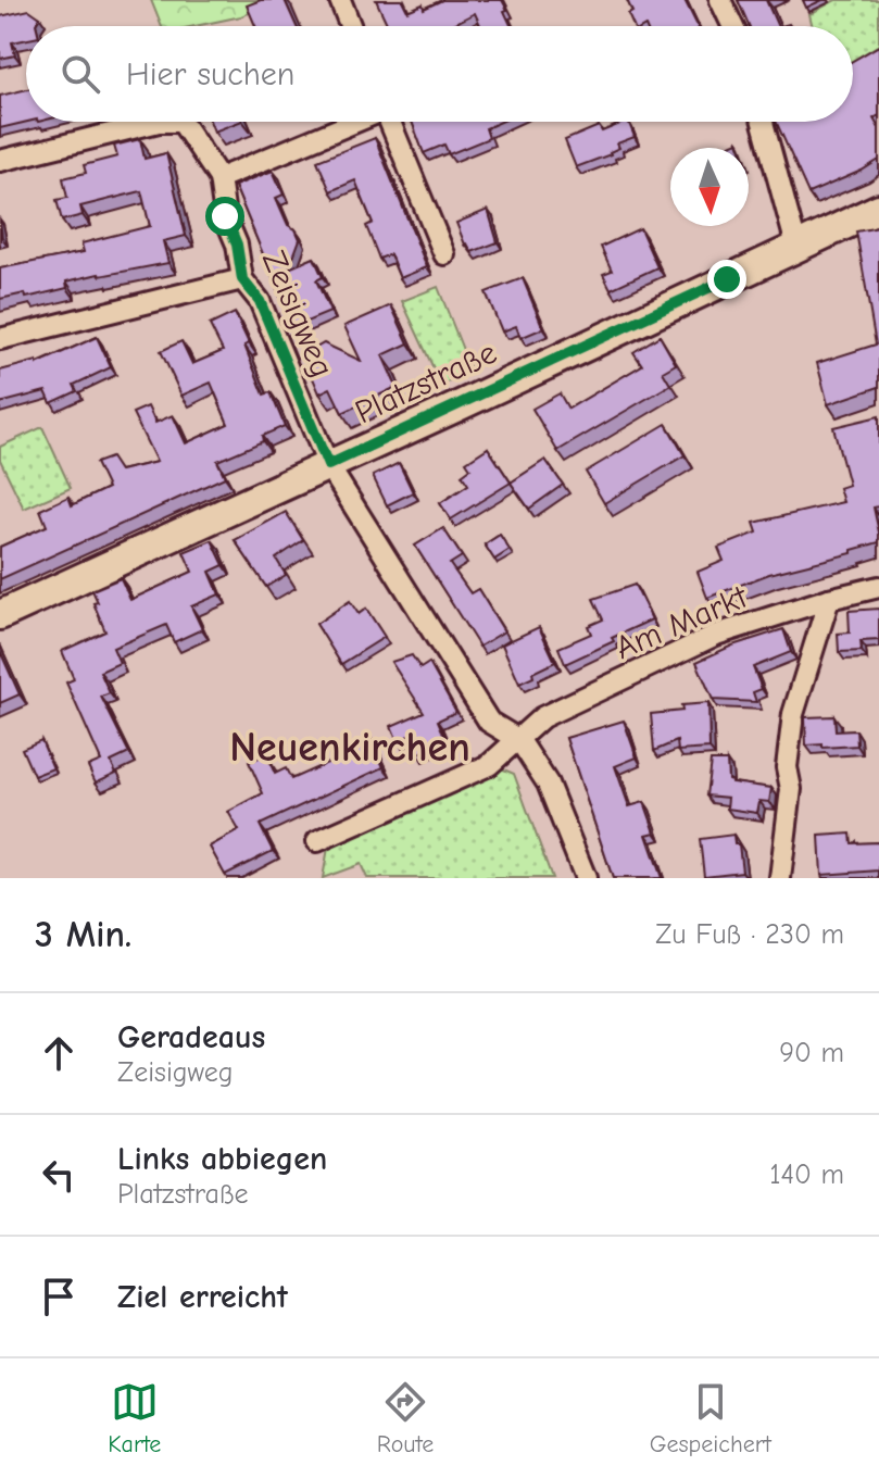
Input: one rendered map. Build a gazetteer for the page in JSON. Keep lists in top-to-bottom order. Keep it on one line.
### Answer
{"streets":{"street":["Zeisigweg","Platzstraße","Am Markt"]},"crossings":[["Zeisigweg","Platzstraße"]],"districts":["Neuenkirchen"],"north":"bottom","page":{"search":"Hier suchen","heading":["3 Min.","Zu Fuß · 230 m"],"list":[["Geradeaus","Zeisigweg","90 m"],["Links abbiegen","Platzstraße","140 m"],"Ziel erreicht"],"nav":["Karte","Route","Gespeichert"]}}
